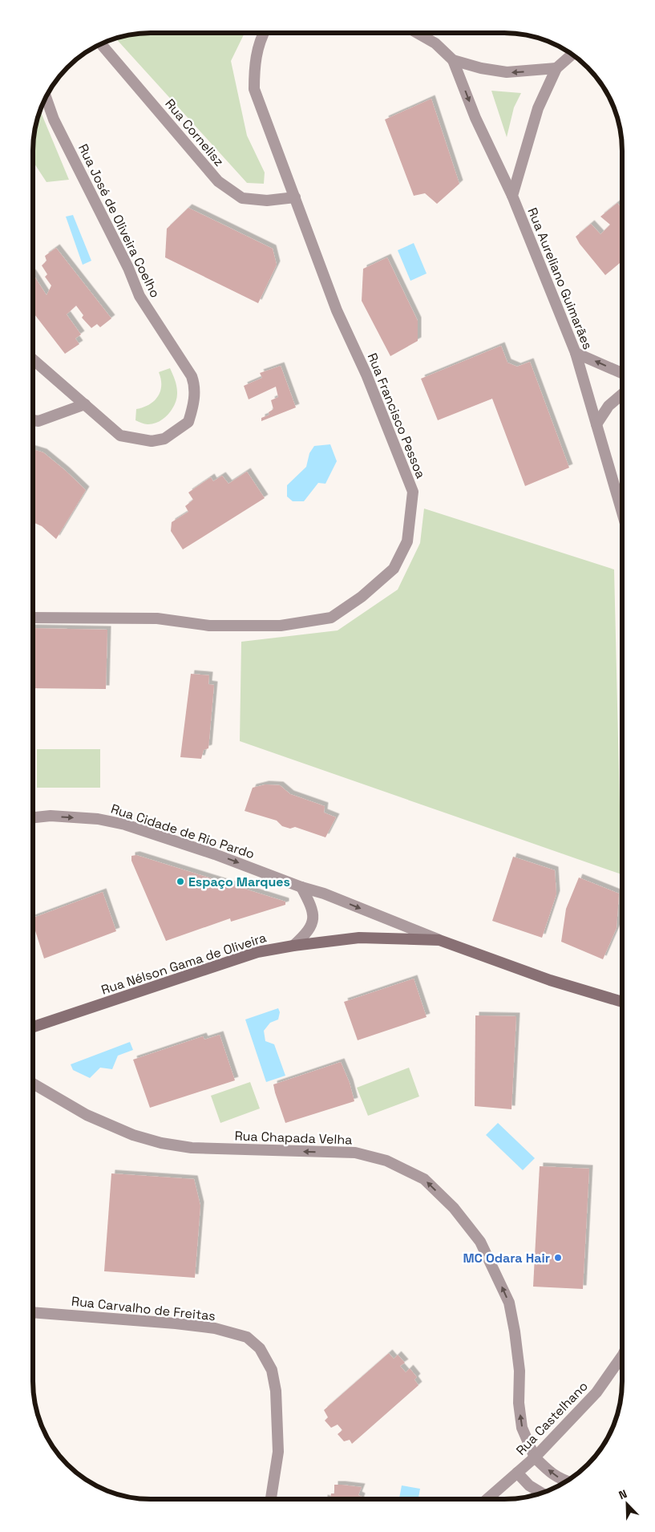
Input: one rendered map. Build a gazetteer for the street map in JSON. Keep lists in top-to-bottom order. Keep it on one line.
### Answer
{"streets":{"main road":["Rua Nélson Gama de Oliveira"],"street":["Rua Cornelisz","Rua José de Oliveira Coelho","Rua Aureliano Guimarães","Rua Francisco Pessoa","Rua Cidade de Rio Pardo","Rua Chapada Velha","Rua Carvalho de Freitas","Rua Castelhano"]},"crossings":[["Rua Cornelisz","Rua Francisco Pessoa"],["Rua Cidade de Rio Pardo","Rua Nélson Gama de Oliveira"],["Rua Chapada Velha","Rua Castelhano"]],"one_way":["Rua Cidade de Rio Pardo","Rua Chapada Velha"],"places":["Espaço Marques","MC Odara Hair"],"north":"top left"}
